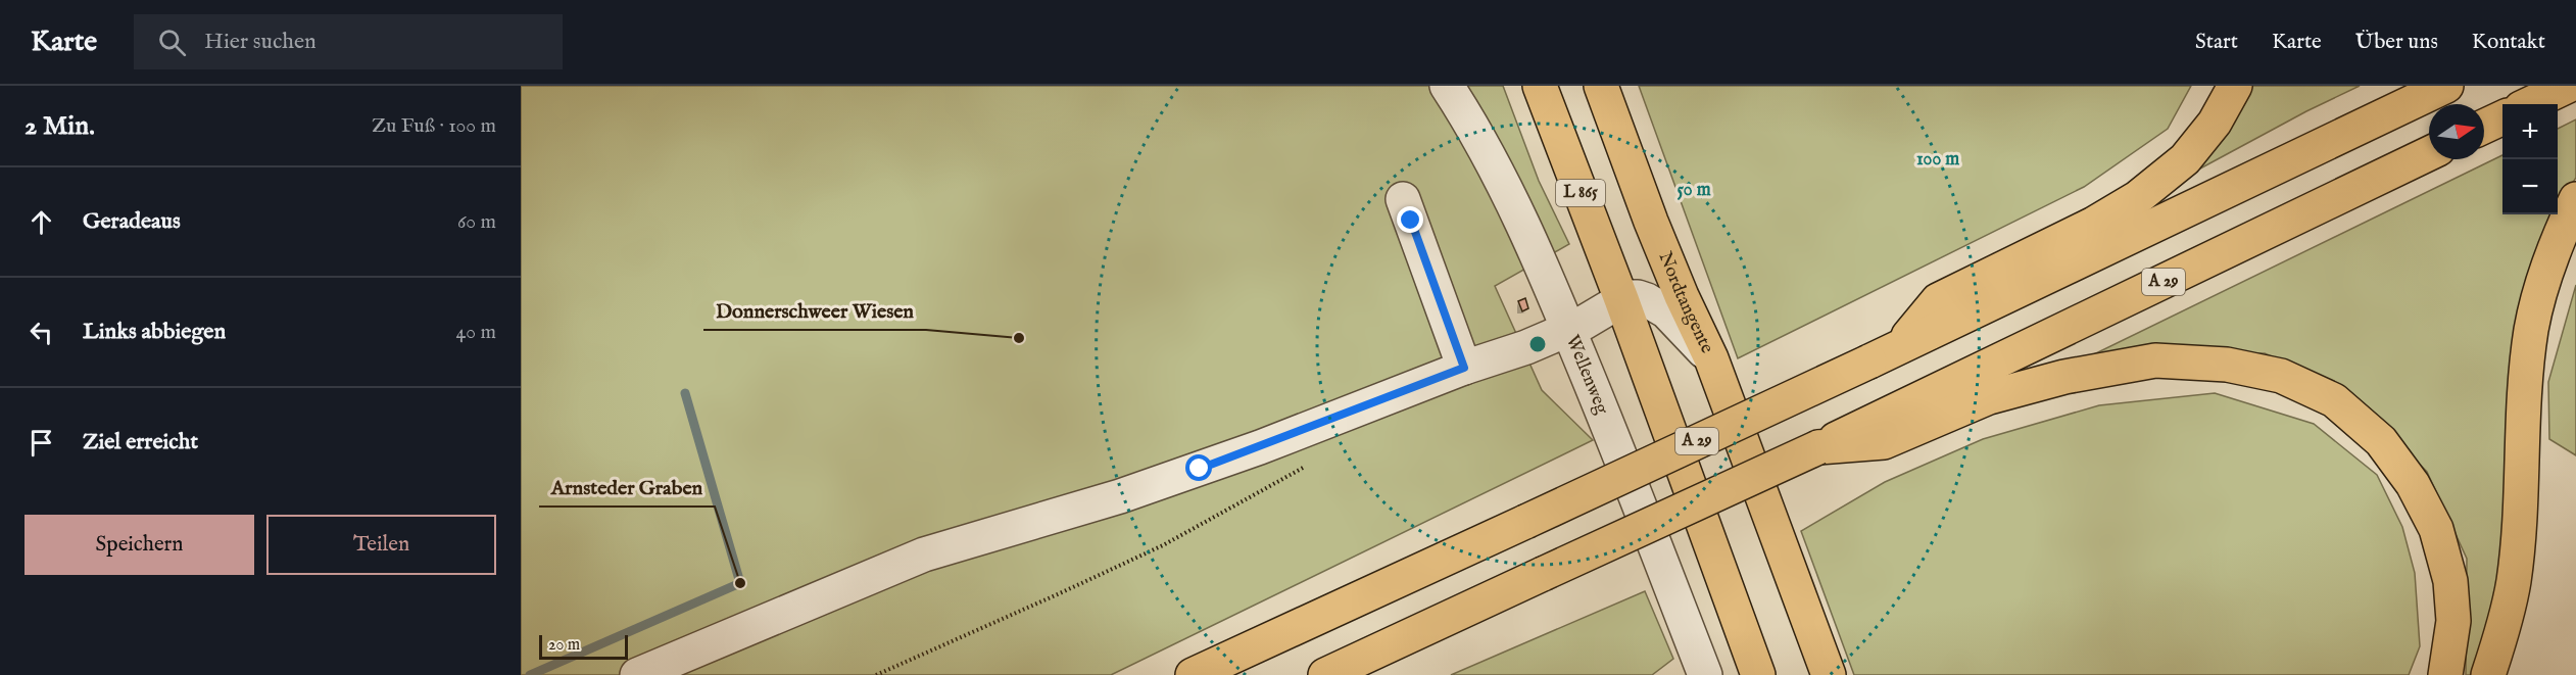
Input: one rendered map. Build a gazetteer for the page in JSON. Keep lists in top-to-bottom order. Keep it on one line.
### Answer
{"streets":{"highway":["L 865","A 29","Nordtangente"],"street":["Wellenweg"]},"places":["Donnerschweer Wiesen","Arnsteder Graben"],"scale_bar":"20 m","north":"right","page":{"header":"Karte","search":"Hier suchen","nav":["Start","Karte","Über uns","Kontakt"],"heading":["2 Min.","Zu Fuß · 100 m"],"map_buttons":["+","−"],"list":[["Geradeaus","60 m"],["Links abbiegen","40 m"],"Ziel erreicht"],"buttons":["Speichern","Teilen"],"scale":"20 m"},"rings":["100 m","50 m"]}
